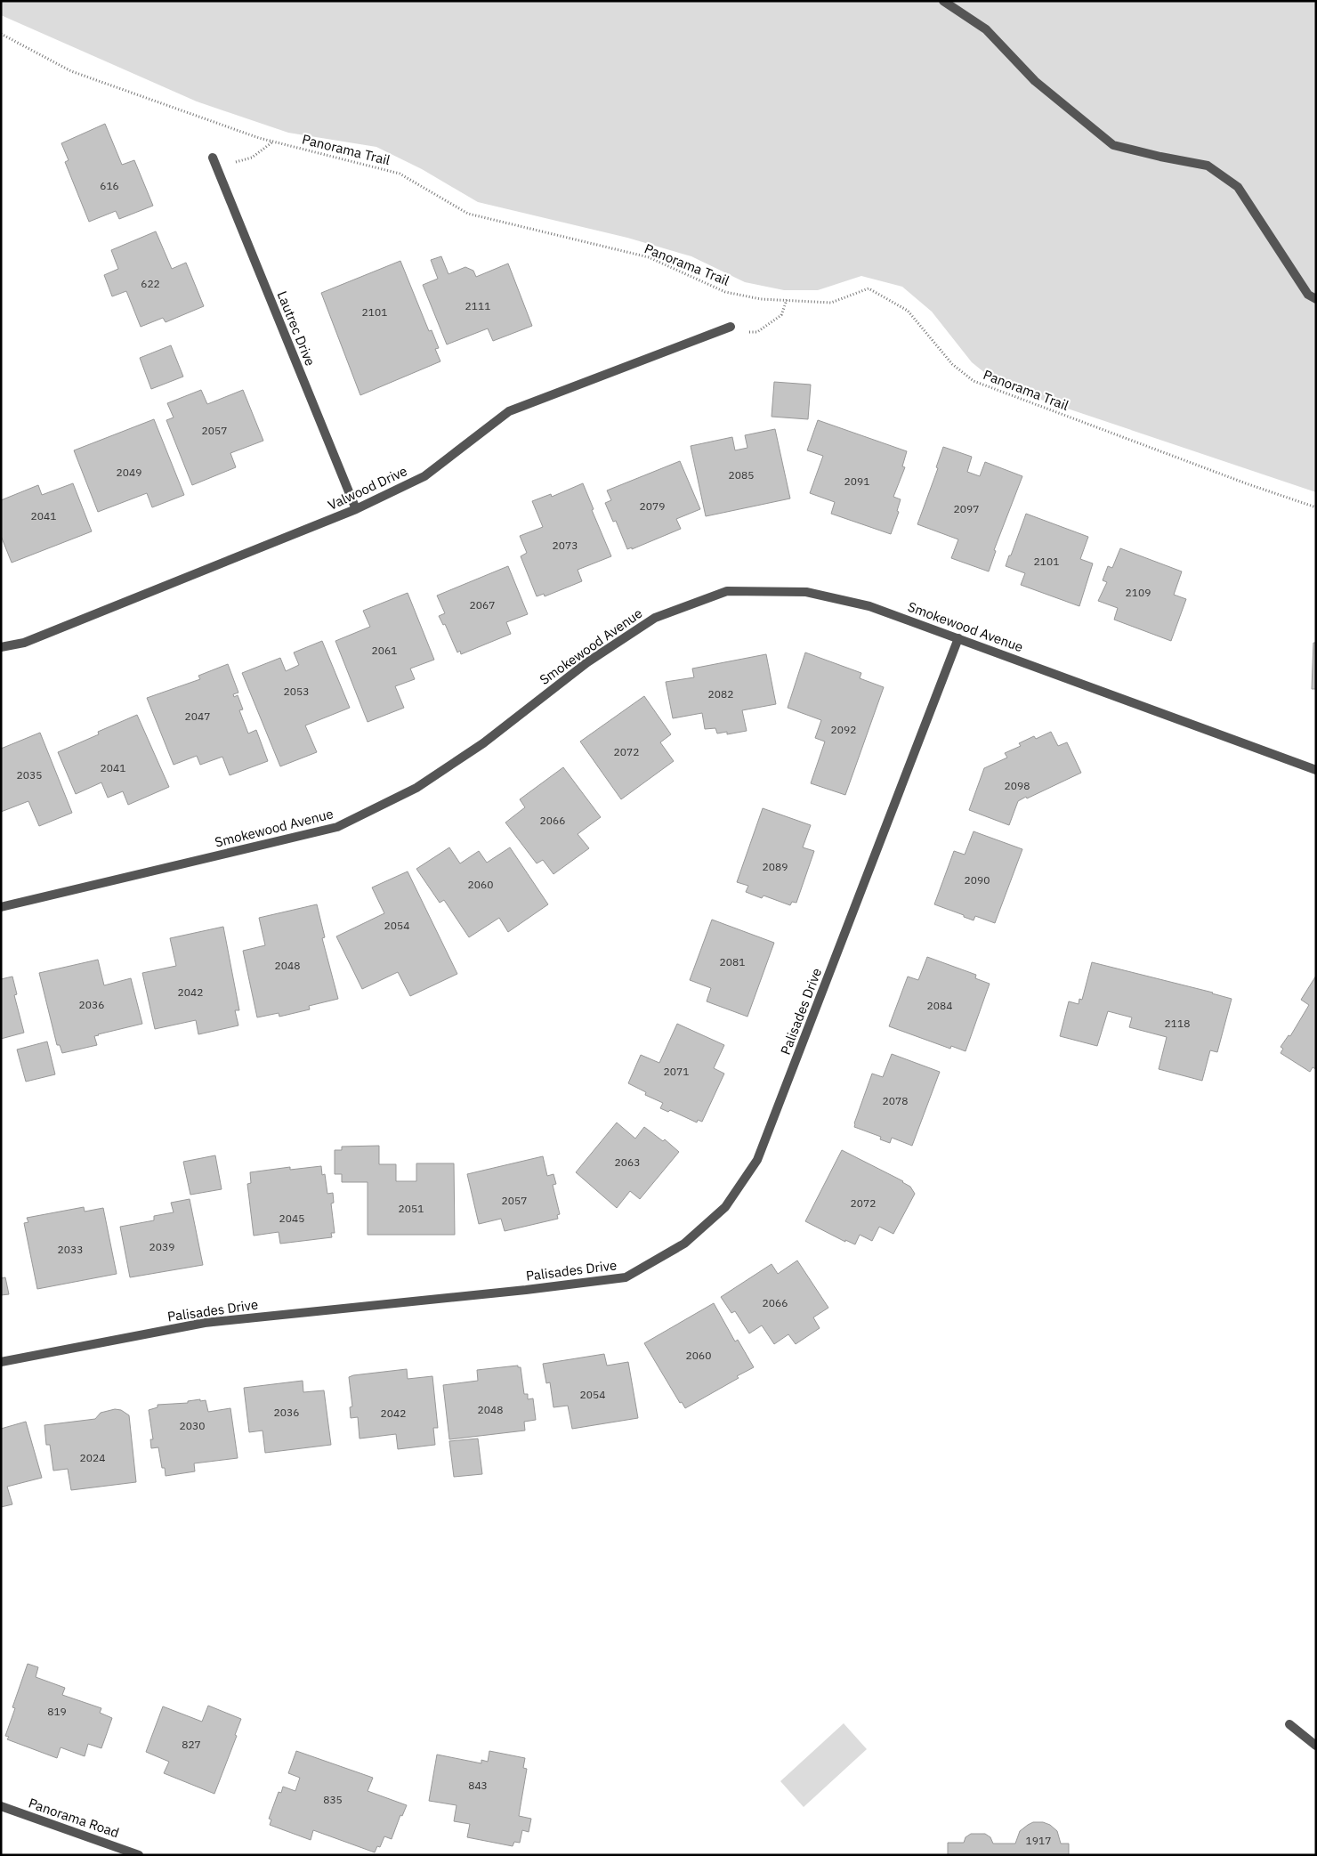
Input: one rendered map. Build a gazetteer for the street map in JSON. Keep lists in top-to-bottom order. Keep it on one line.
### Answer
{"streets":{"street":["Lautrec Drive","Valwood Drive","Smokewood Avenue","Palisades Drive","Panorama Road"],"path":["Panorama Trail"]},"crossings":[["Lautrec Drive","Valwood Drive"],["Smokewood Avenue","Palisades Drive"]],"house_numbers":["616","622","2111","2101","2057","2049","2085","2091","2079","2097","2041","2073","2101","2109","2067","2061","2053","2082","2047","2092","2072","2041","2035","2098","2066","2089","2090","2060","2054","2081","2048","2042","2036","2084","2118","2071","2078","2063","2057","2072","2051","2045","2039","2033","2066","2060","2054","2048","2036","2042","2030","2024","819","827","843","835","1917"]}
